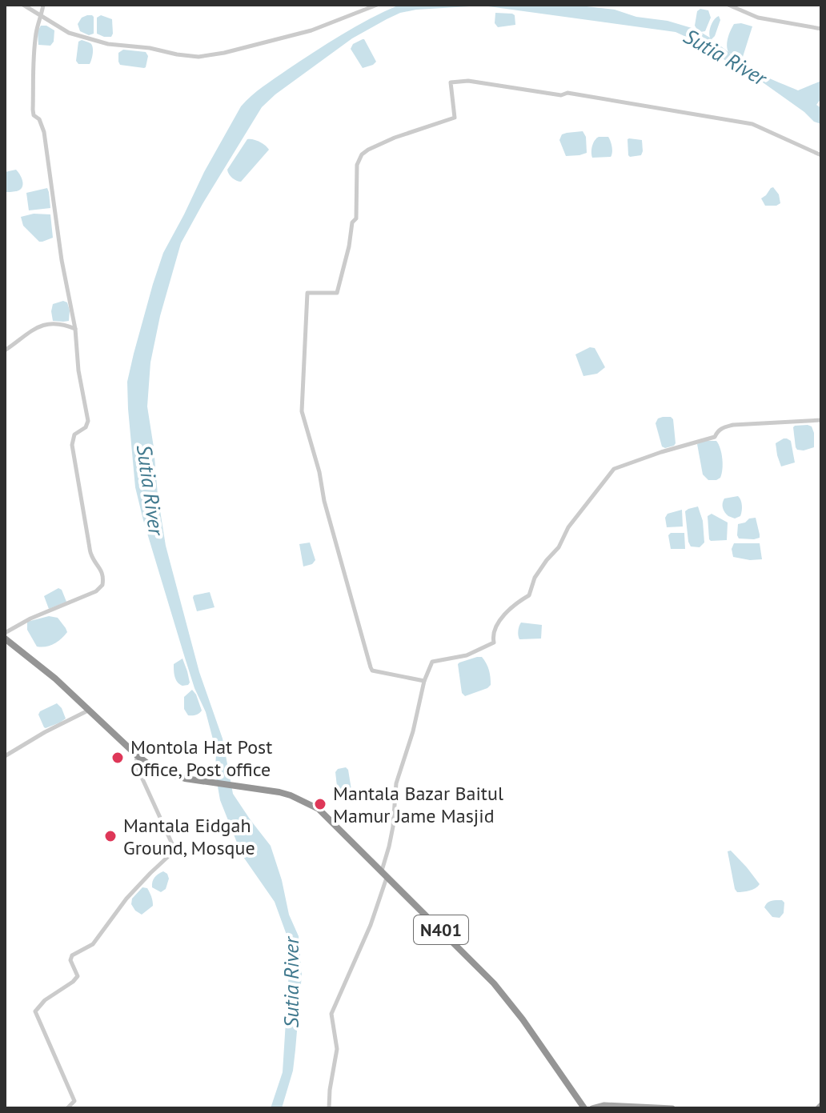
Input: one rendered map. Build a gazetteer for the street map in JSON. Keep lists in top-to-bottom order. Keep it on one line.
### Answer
{"streets":{"highway":["N401"]},"water":["Sutia River"],"places":["Montola Hat Post Office, Post office","Mantala Bazar Baitul Mamur Jame Masjid","Mantala Eidgah Ground, Mosque"]}
